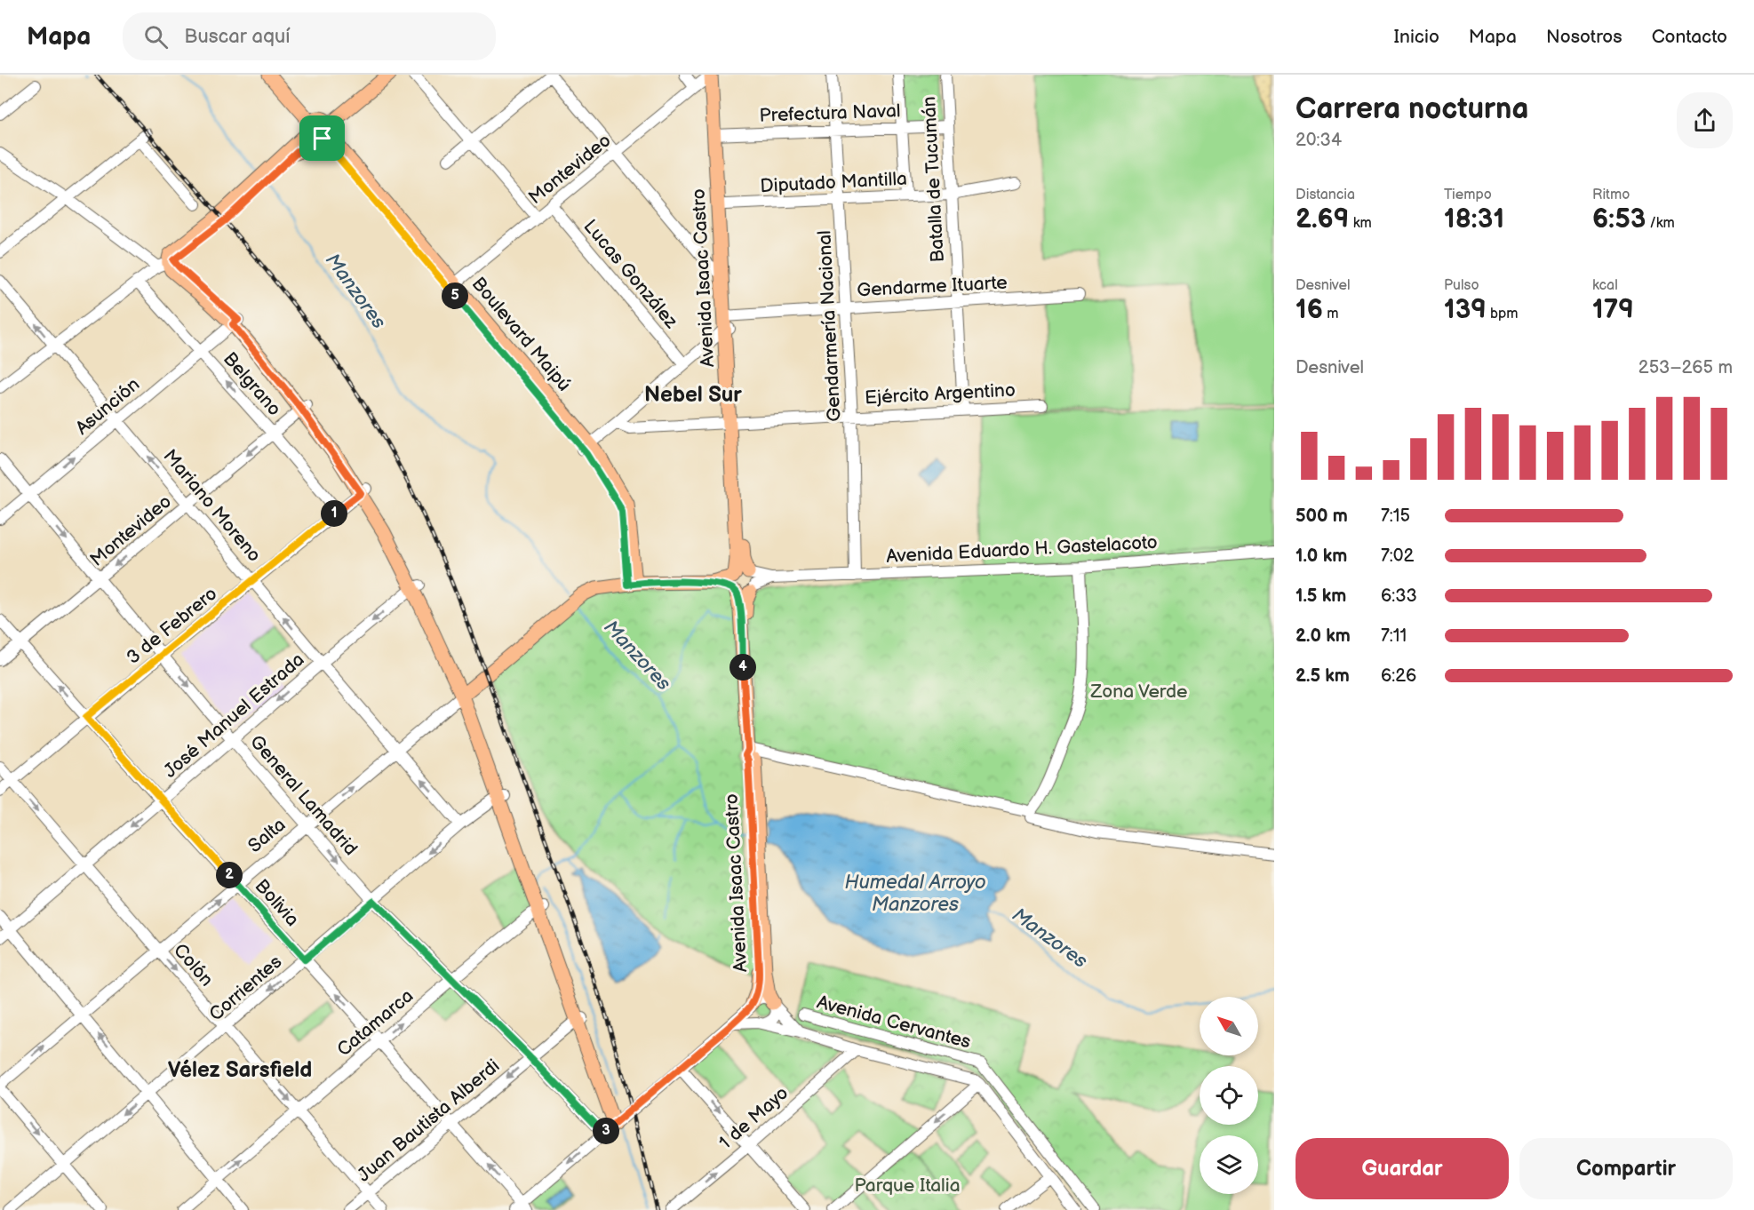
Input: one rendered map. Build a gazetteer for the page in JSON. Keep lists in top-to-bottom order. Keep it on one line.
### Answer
{"streets":{"main road":["Avenida Isaac Castro","Boulevard Maipú","Avenida Eduardo H. Gastelacoto","Salta"],"street":["Prefectura Naval","Montevideo","Batalla de Tucumán","Diputado Mantilla","Lucas González","Gendarme Ituarte","Gendarmería Nacional","Belgrano","Ejército Argentino","Asunción","Mariano Moreno","3 de Febrero","José Manuel Estrada","General Lamadrid","Bolivia","Colón","Corrientes","Avenida Cervantes","Catamarca","1 de Mayo","Juan Bautista Alberdi"]},"crossings":[["Prefectura Naval","Batalla de Tucumán"],["Prefectura Naval","Avenida Isaac Castro"],["Prefectura Naval","Gendarmería Nacional"],["Montevideo","Lucas González"],["Montevideo","Avenida Isaac Castro"],["Montevideo","Boulevard Maipú"],["Montevideo","Belgrano"],["Montevideo","Mariano Moreno"],["Montevideo","General Lamadrid"],["Montevideo","Bolivia"],["Batalla de Tucumán","Diputado Mantilla"],["Batalla de Tucumán","Gendarme Ituarte"],["Batalla de Tucumán","Ejército Argentino"],["Diputado Mantilla","Avenida Isaac Castro"],["Diputado Mantilla","Gendarmería Nacional"],["Avenida Isaac Castro","Gendarme Ituarte"],["Avenida Isaac Castro","Ejército Argentino"],["Avenida Isaac Castro","Avenida Eduardo H. Gastelacoto"],["Gendarme Ituarte","Gendarmería Nacional"],["Gendarmería Nacional","Ejército Argentino"],["Gendarmería Nacional","Avenida Eduardo H. Gastelacoto"],["Boulevard Maipú","Avenida Eduardo H. Gastelacoto"],["Belgrano","Asunción"],["Belgrano","3 de Febrero"],["Asunción","Mariano Moreno"],["Asunción","General Lamadrid"],["Mariano Moreno","3 de Febrero"],["Mariano Moreno","José Manuel Estrada"],["Mariano Moreno","Salta"],["Mariano Moreno","Corrientes"],["Avenida Eduardo H. Gastelacoto","Salta"],["3 de Febrero","General Lamadrid"],["3 de Febrero","Bolivia"],["3 de Febrero","Colón"],["José Manuel Estrada","General Lamadrid"],["José Manuel Estrada","Bolivia"],["José Manuel Estrada","Colón"],["General Lamadrid","Salta"],["General Lamadrid","Corrientes"],["General Lamadrid","Catamarca"],["General Lamadrid","Juan Bautista Alberdi"],["Salta","Bolivia"],["Salta","Colón"],["Bolivia","Corrientes"],["Bolivia","Catamarca"],["Bolivia","Juan Bautista Alberdi"],["Colón","Corrientes"],["Colón","Catamarca"],["Colón","Juan Bautista Alberdi"]],"one_way":["Belgrano","Asunción","Mariano Moreno","José Manuel Estrada","General Lamadrid","Salta","Bolivia","Colón","Corrientes","Catamarca","1 de Mayo"],"districts":["Nebel Sur","Vélez Sarsfield"],"water":["Manzores","Humedal Arroyo Manzores"],"parks":["Zona Verde","Parque Italia"],"north":"top left","page":{"header":"Mapa","search":"Buscar aquí","nav":["Inicio","Mapa","Nosotros","Contacto"],"heading":["Carrera nocturna","20:34"],"stats":[["Distancia","2.69 km"],["Tiempo","18:31"],["Ritmo","6:53 /km"],["Desnivel","16 m"],["Pulso","139 bpm"],["kcal","179"]],"pins":["5","1","4","2","3"],"chart":["Desnivel","253–265 m"],"list":[{"name":"500 m","note":"7:15"},{"name":"1.0 km","note":"7:02"},{"name":"1.5 km","note":"6:33"},{"name":"2.0 km","note":"7:11"},{"name":"2.5 km","note":"6:26"}],"buttons":["Guardar","Compartir"]}}
